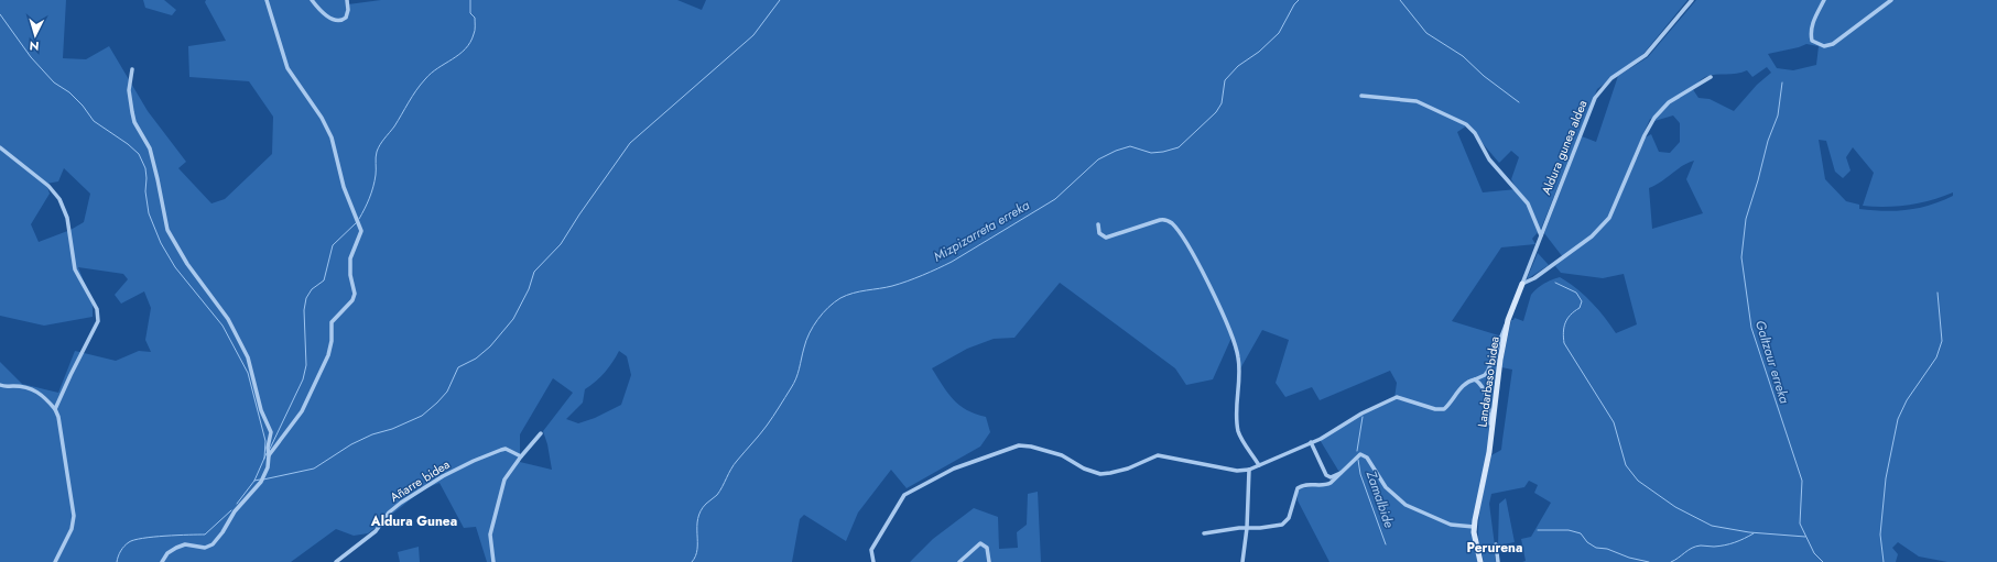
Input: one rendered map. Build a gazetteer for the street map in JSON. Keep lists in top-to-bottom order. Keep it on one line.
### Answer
{"streets":{"street":["Aldura gunea aldea","Landarbaso bidea","Añarre bidea"]},"crossings":[["Aldura gunea aldea","Landarbaso bidea"]],"districts":["Aldura Gunea","Perurena"],"water":["Mizpizarreta erreka","Galtzaur erreka","Zamalbide"],"north":"bottom"}
